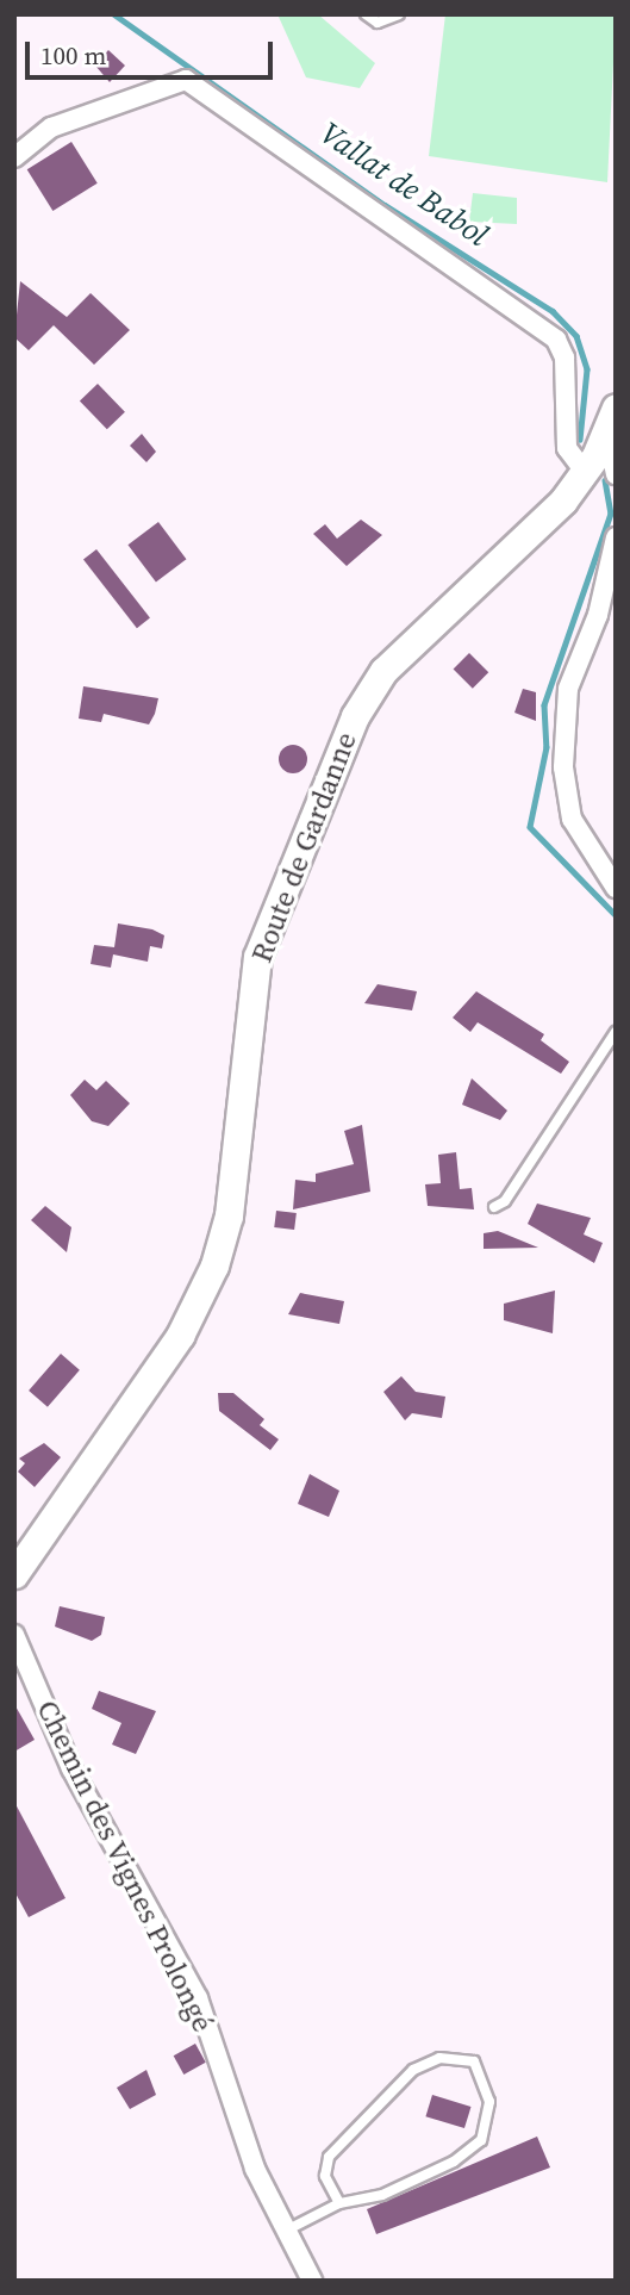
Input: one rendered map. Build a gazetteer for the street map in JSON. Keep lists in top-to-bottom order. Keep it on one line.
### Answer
{"streets":{"street":["Route de Gardanne","Chemin des Vignes Prolongé"]},"water":["Vallat de Babol"],"scale_bar":"100 m"}
